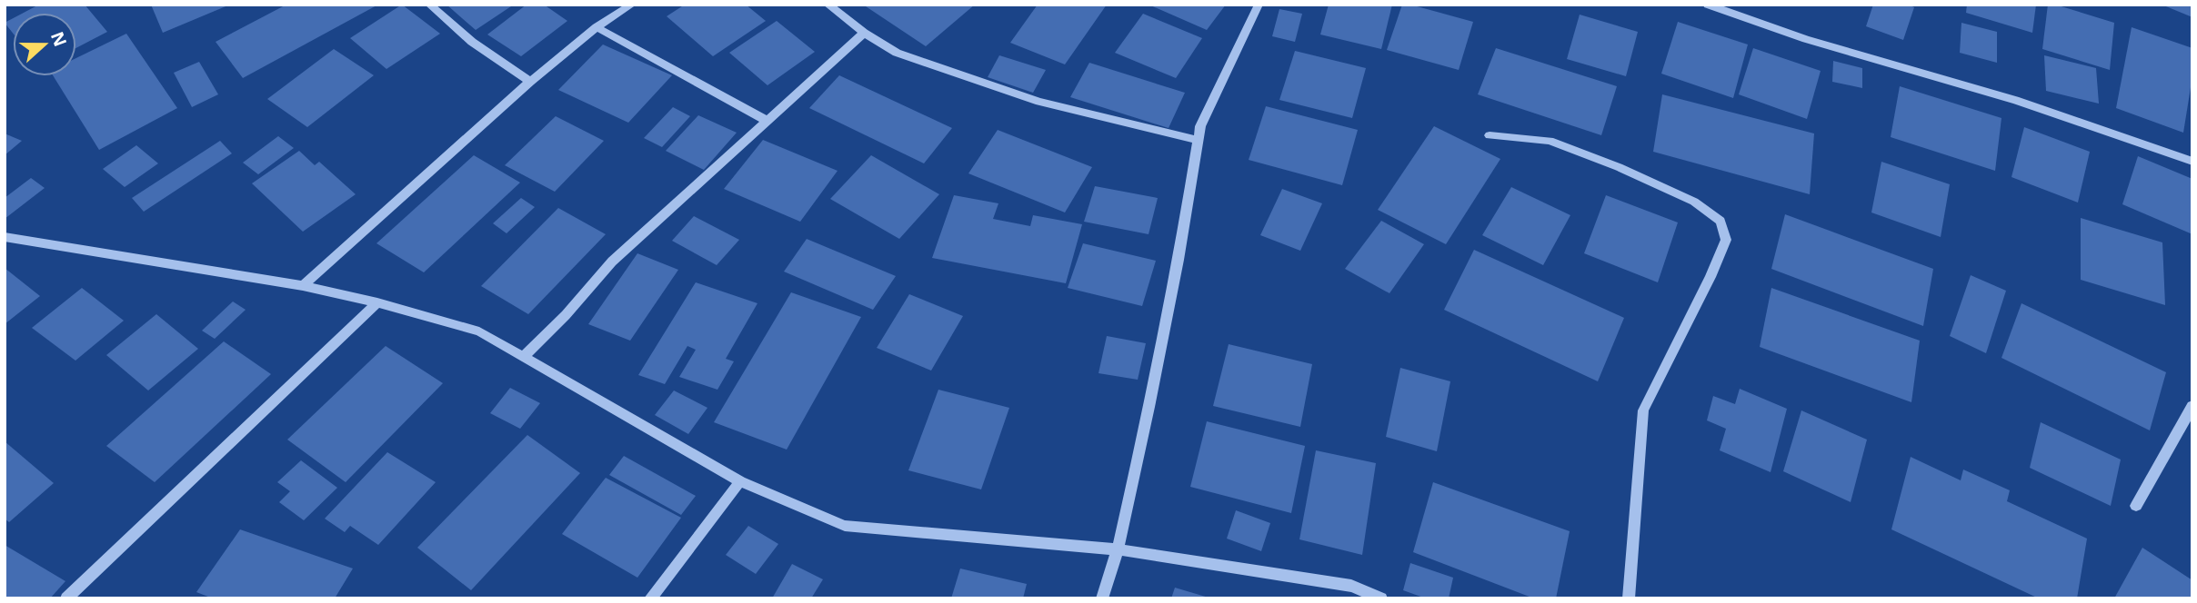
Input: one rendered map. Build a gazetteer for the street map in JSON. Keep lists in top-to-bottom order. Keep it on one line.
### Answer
{"north":"right"}
